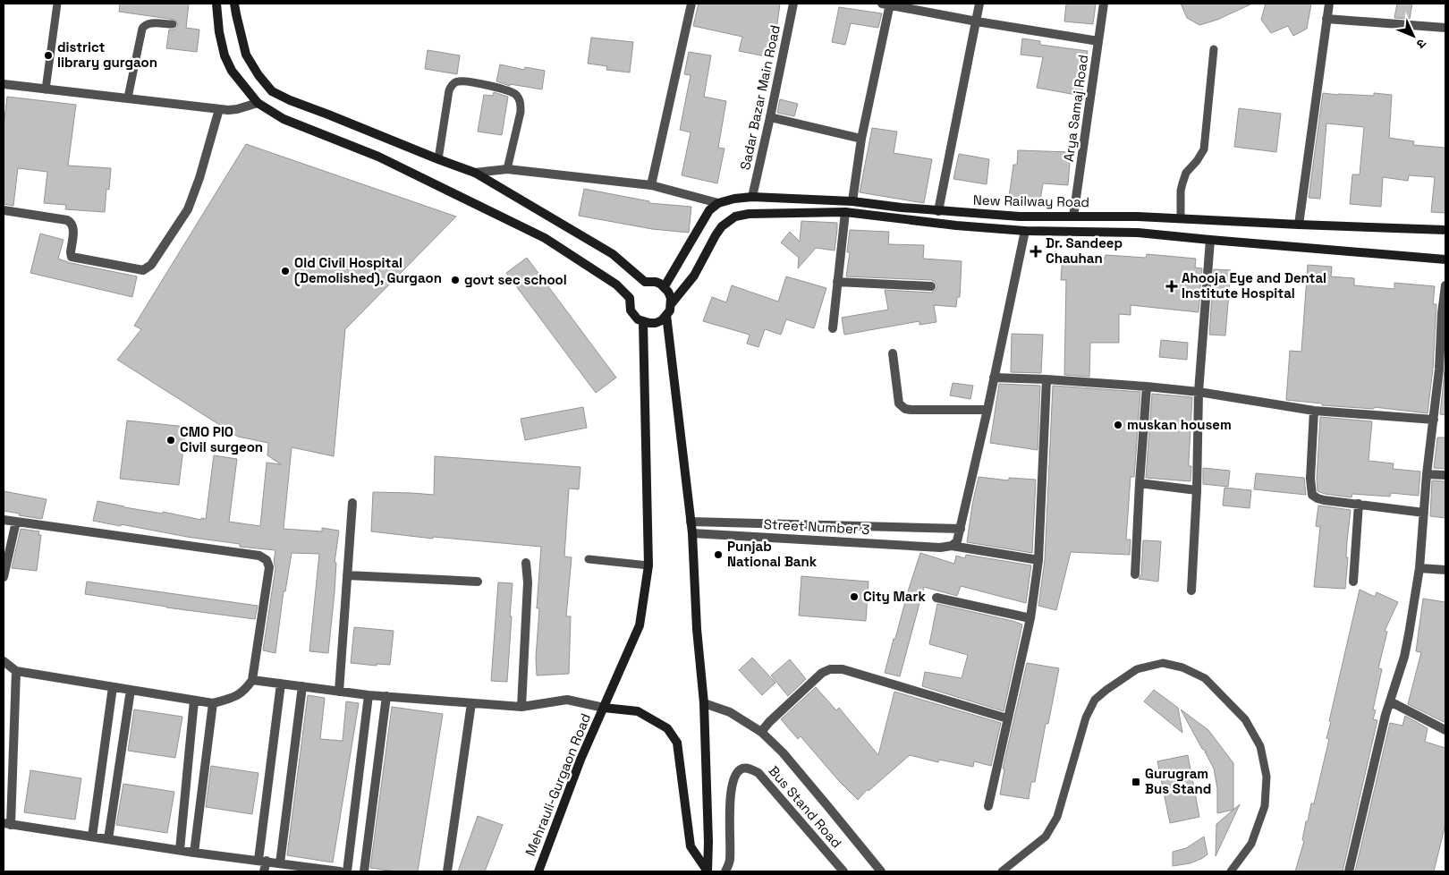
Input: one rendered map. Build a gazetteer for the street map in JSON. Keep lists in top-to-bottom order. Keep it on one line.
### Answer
{"streets":{"main road":["New Railway Road","Mehrauli-Gurgaon Road"],"street":["Sadar Bazar Main Road","Arya Samaj Road","Street Number 3","Bus Stand Road"]},"crossings":[["Sadar Bazar Main Road","New Railway Road"],["Arya Samaj Road","New Railway Road"]],"places":{"other":["district library gurgaon","Old Civil Hospital (Demolished), Gurgaon","govt sec school","muskan housem","CMO PIO Civil surgeon","Punjab National Bank","City Mark"],"health":["Dr. Sandeep Chauhan","Ahooja Eye and Dental Institute Hospital"],"transit":["Gurugram Bus Stand"]},"north":"bottom right"}
